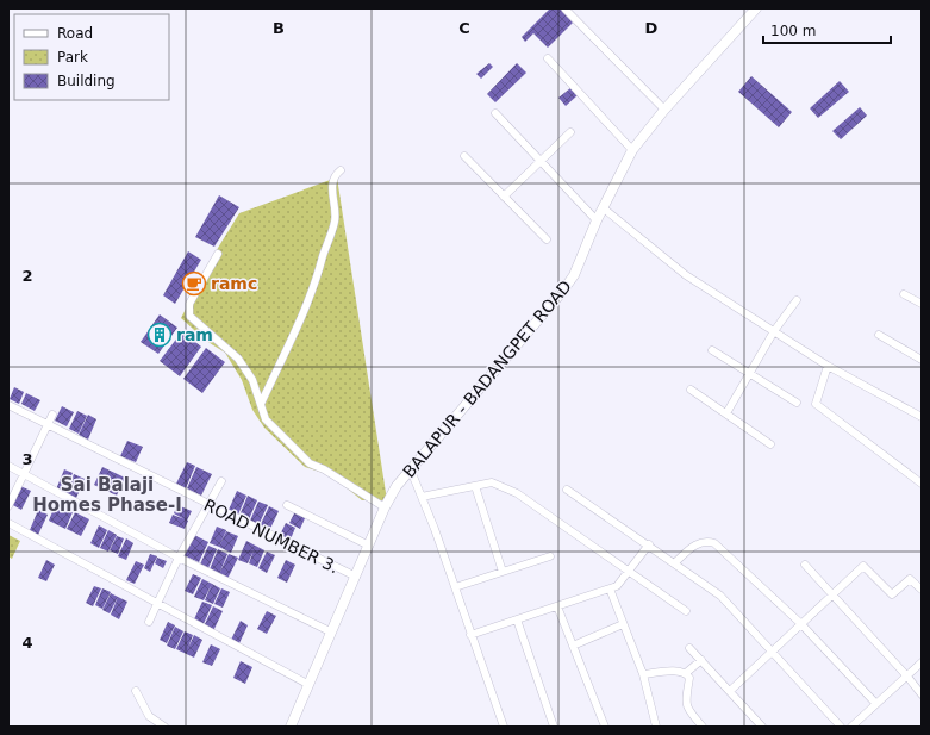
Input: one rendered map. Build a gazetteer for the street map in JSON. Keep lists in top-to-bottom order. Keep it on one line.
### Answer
{"streets":{"street":["BALAPUR - BADANGPET ROAD","ROAD NUMBER 3."]},"crossings":[["BALAPUR - BADANGPET ROAD","ROAD NUMBER 3."]],"districts":["Sai Balaji Homes Phase-I"],"places":{"cafe":["ramc"],"building":["ram"]},"legend":["Road","Park","Building"],"scale_bar":"100 m","grid":{"columns":["B","C","D"],"rows":["2","3","4"]}}
